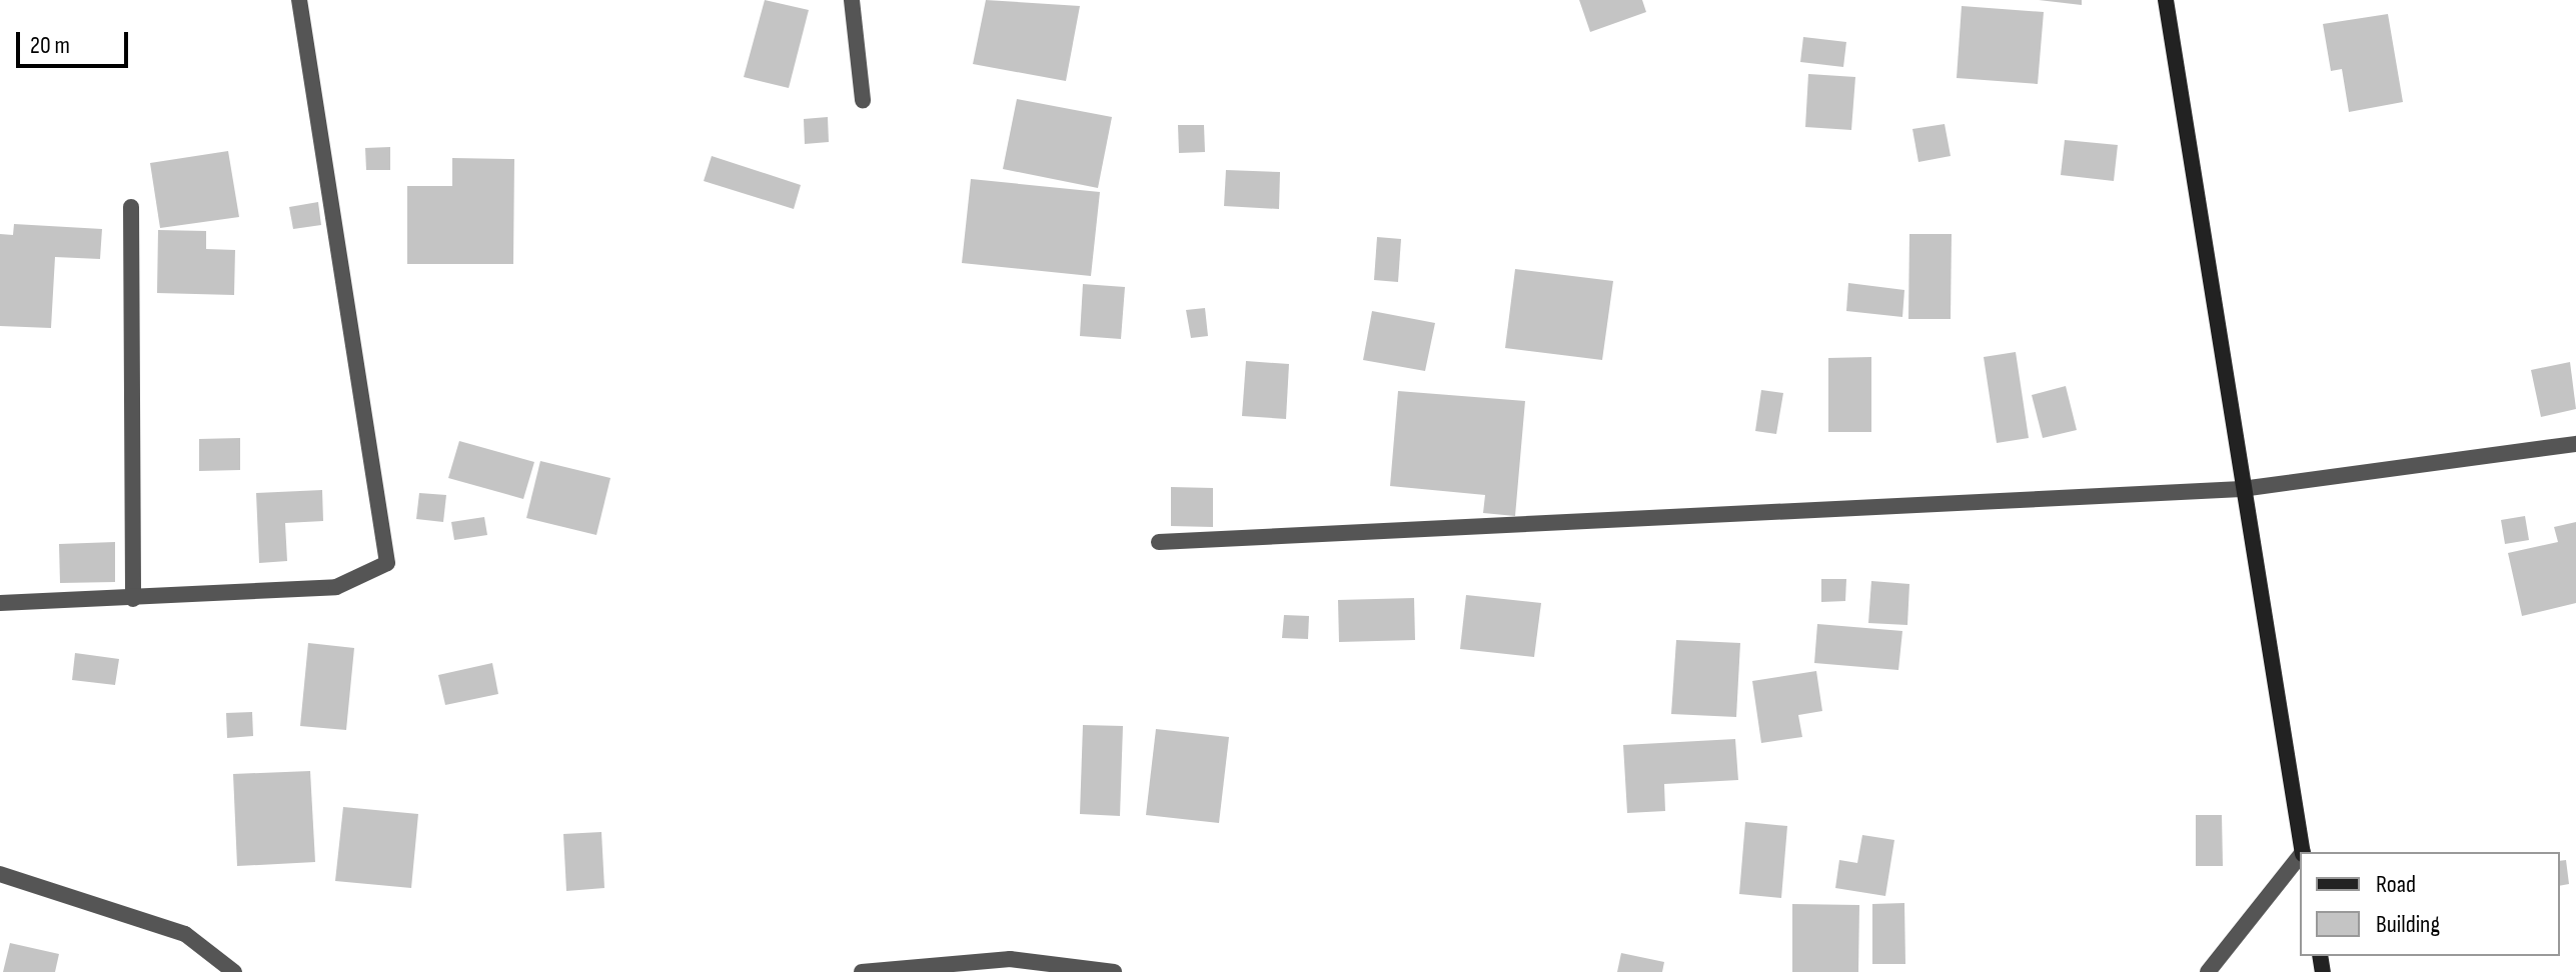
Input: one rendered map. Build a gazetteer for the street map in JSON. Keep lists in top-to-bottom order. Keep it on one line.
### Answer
{"legend":["Road","Building"],"scale_bar":"20 m"}
